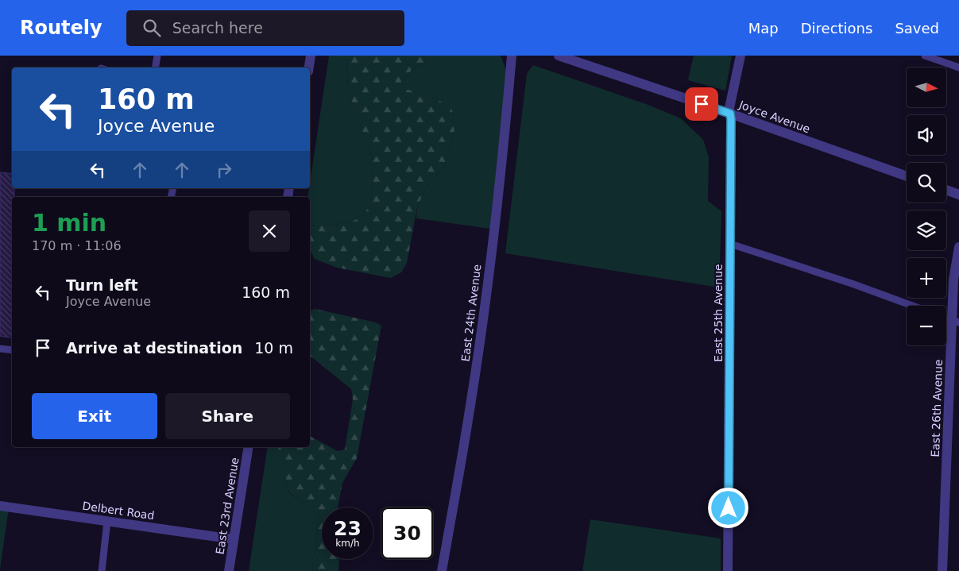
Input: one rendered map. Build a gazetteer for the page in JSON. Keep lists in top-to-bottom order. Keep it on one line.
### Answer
{"streets":{"street":["Joyce Avenue","East 24th Avenue","East 25th Avenue","East 26th Avenue","East 23rd Avenue","Delbert Road"]},"crossings":[["Joyce Avenue","East 25th Avenue"],["East 23rd Avenue","Delbert Road"]],"north":"right","page":{"header":"Routely","search":"Search here","nav":["Map","Directions","Saved"],"map_buttons":["+","−"],"turn":["160 m","Joyce Avenue"],"heading":["1 min","170 m · 11:06"],"list":[{"name":"Turn left","note":"Joyce Avenue","value":"160 m"},{"name":"Arrive at destination","value":"10 m"}],"buttons":["Exit","Share"],"speed":"23 km/h","limit":"30"}}
